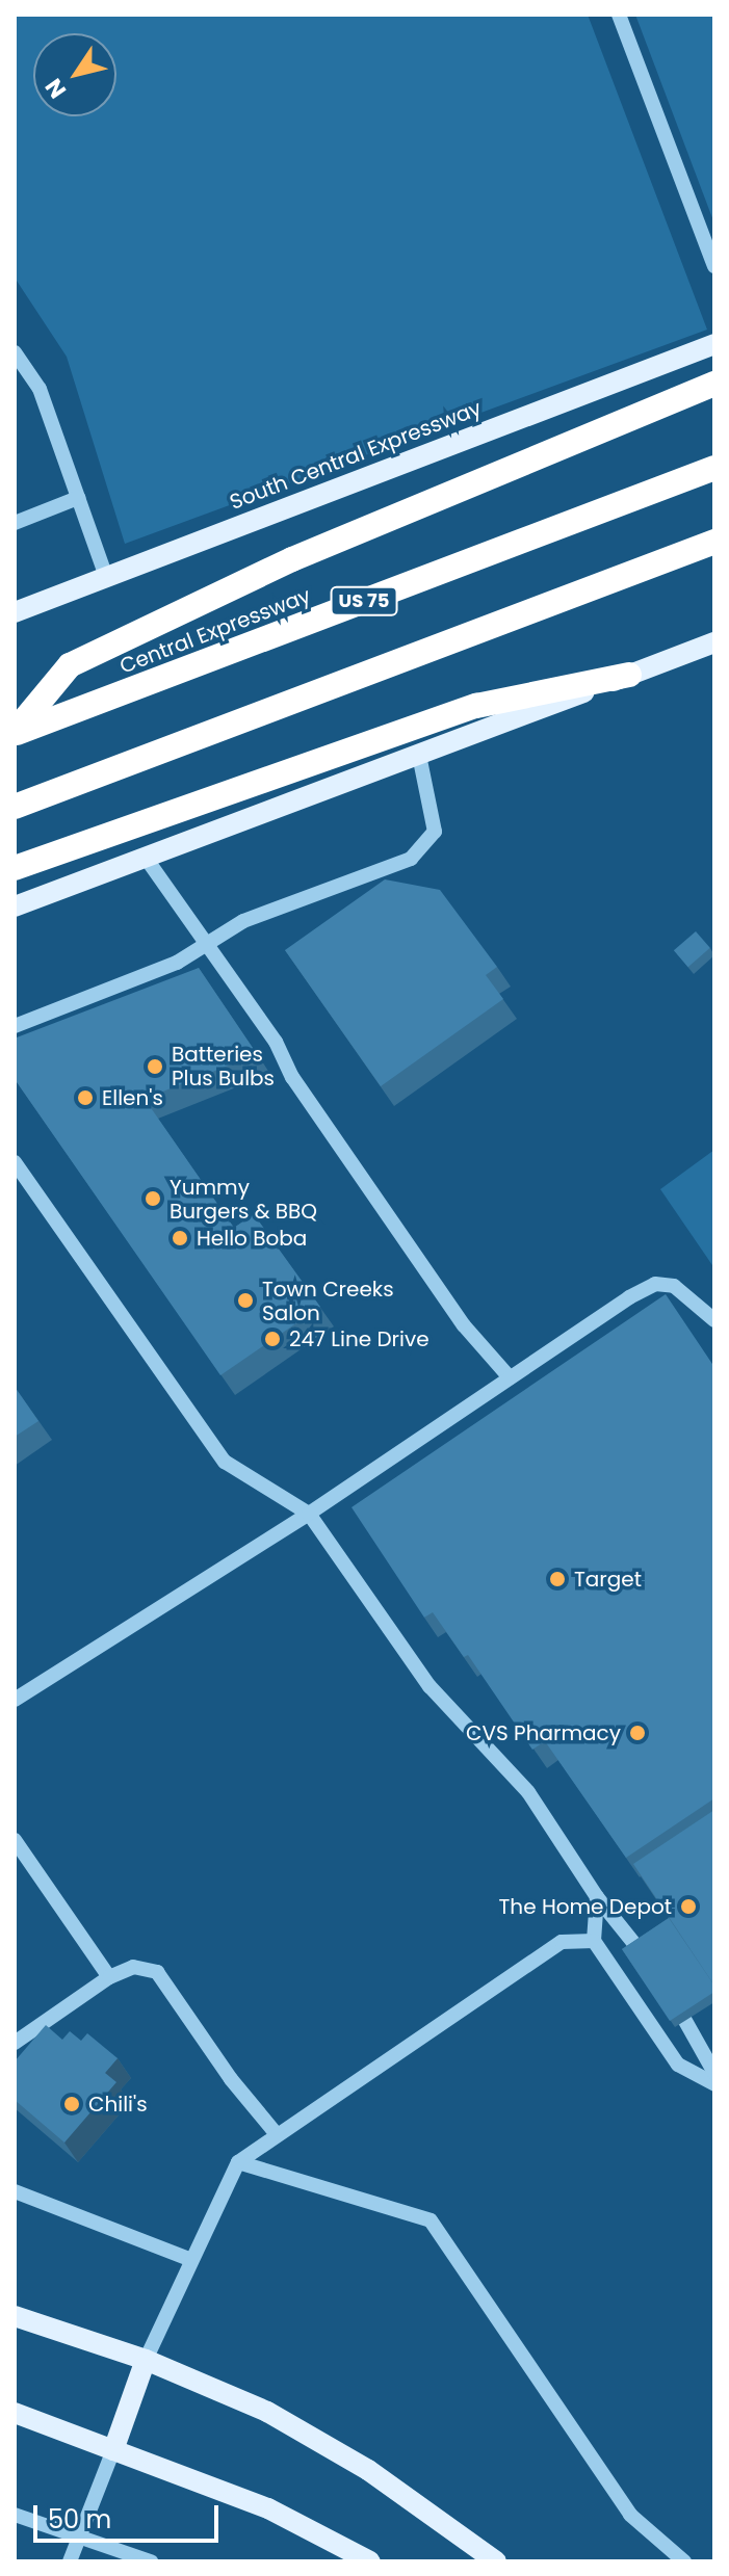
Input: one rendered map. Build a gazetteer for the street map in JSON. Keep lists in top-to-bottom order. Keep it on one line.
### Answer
{"streets":{"highway":["US 75","Central Expressway"],"main road":["South Central Expressway"]},"places":["Batteries Plus Bulbs","Ellen's","Yummy Burgers & BBQ","Hello Boba","Town Creeks Salon","247 Line Drive","Target","CVS Pharmacy","The Home Depot","Chili's"],"scale_bar":"50 m","north":"bottom left"}
